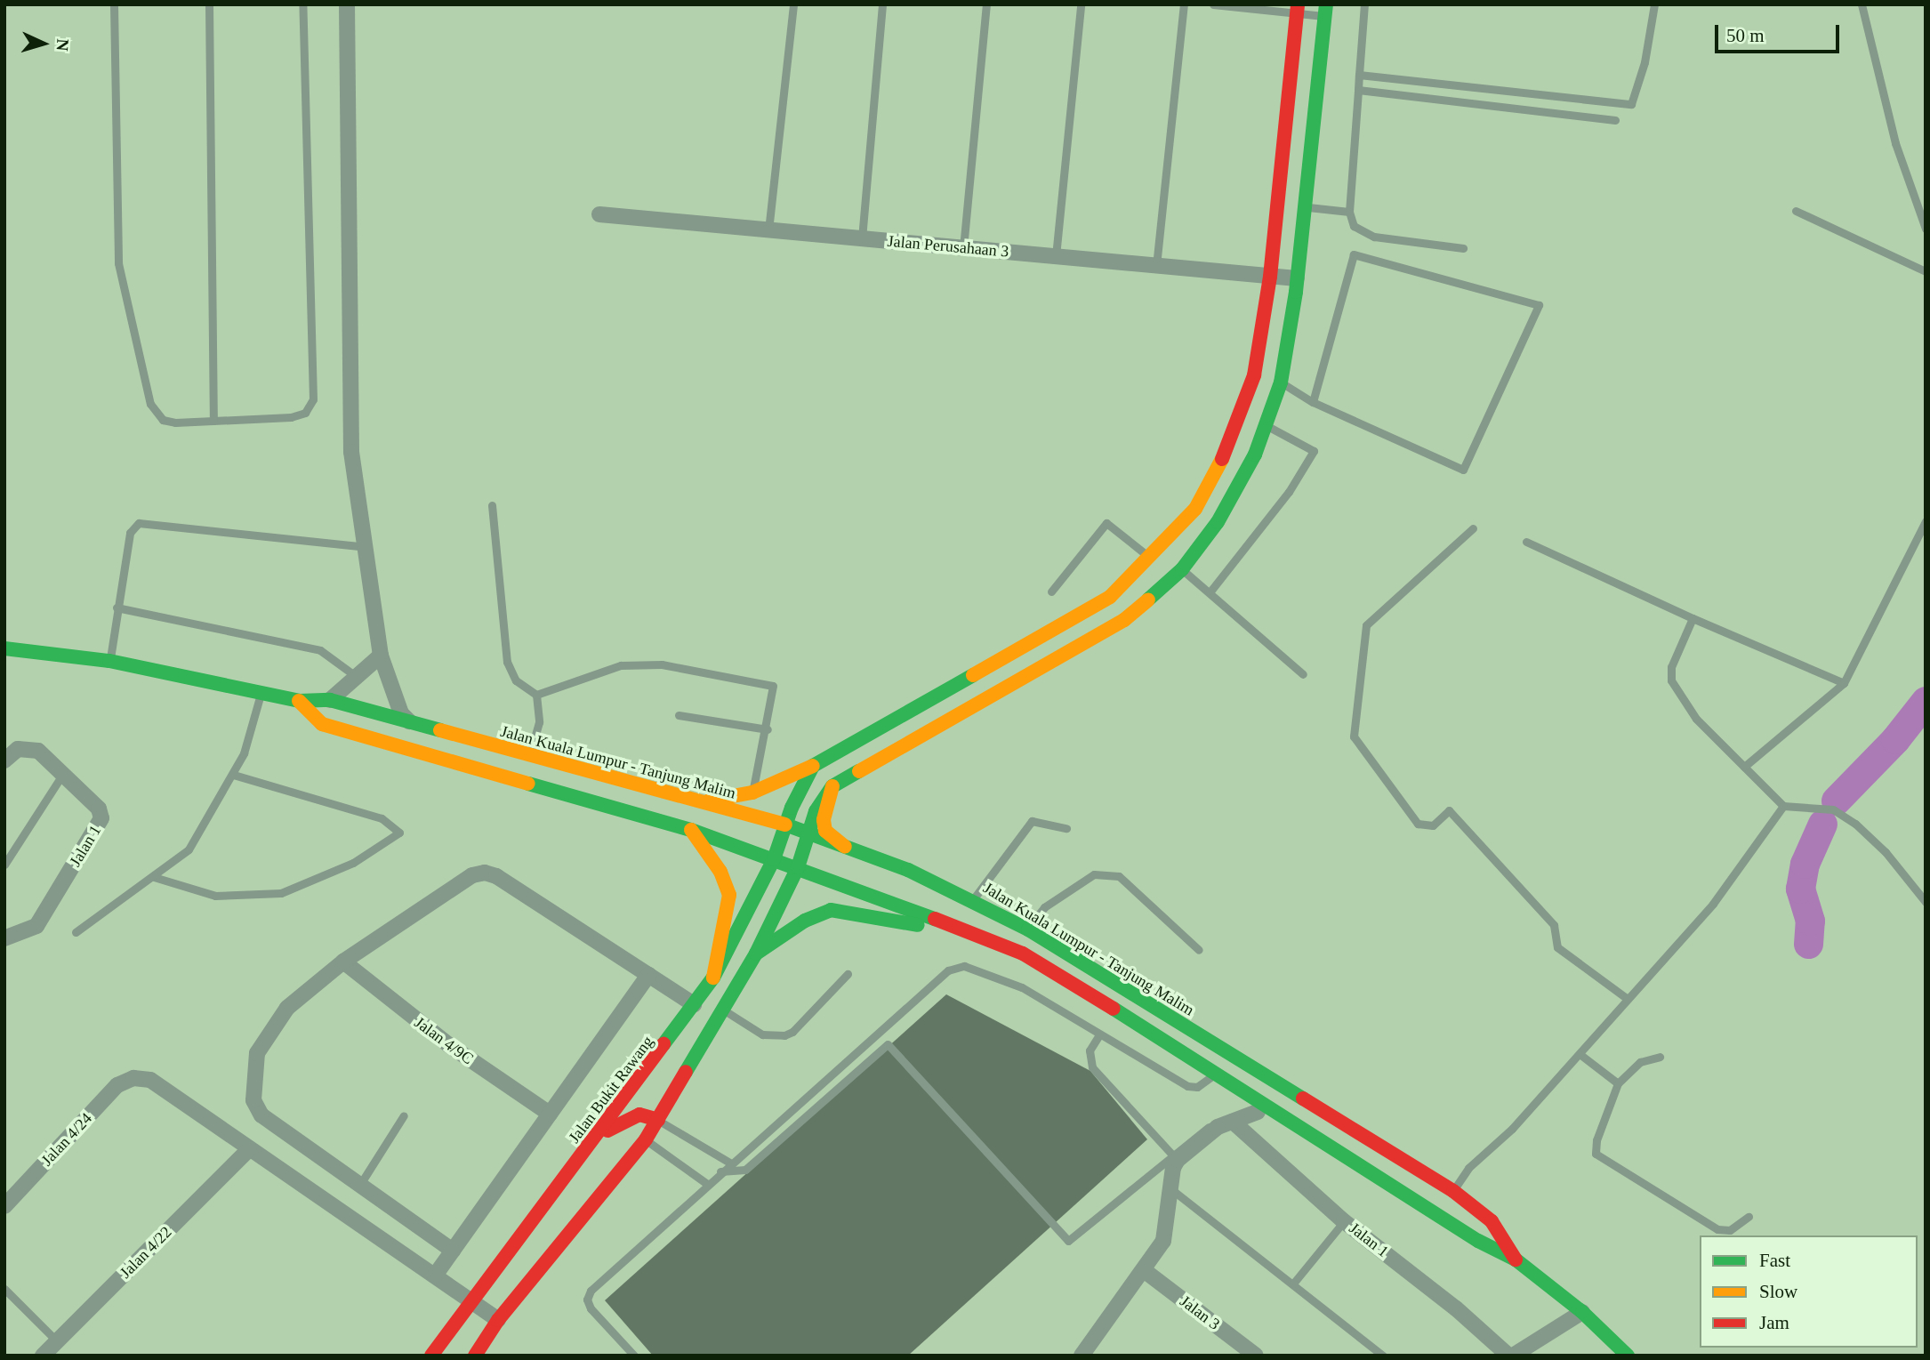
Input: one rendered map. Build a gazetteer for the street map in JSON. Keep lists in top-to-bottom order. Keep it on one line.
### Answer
{"streets":{"main road":["Jalan Kuala Lumpur - Tanjung Malim","Jalan Bukit Rawang"],"street":["Jalan Perusahaan 3","Jalan 1","Jalan 4/9C","Jalan 4/24","Jalan 4/22","Jalan 3"]},"crossings":[["Jalan Kuala Lumpur - Tanjung Malim","Jalan Bukit Rawang"],["Jalan 4/24","Jalan 4/22"]],"legend":["Fast","Slow","Jam"],"scale_bar":"50 m","north":"right"}
